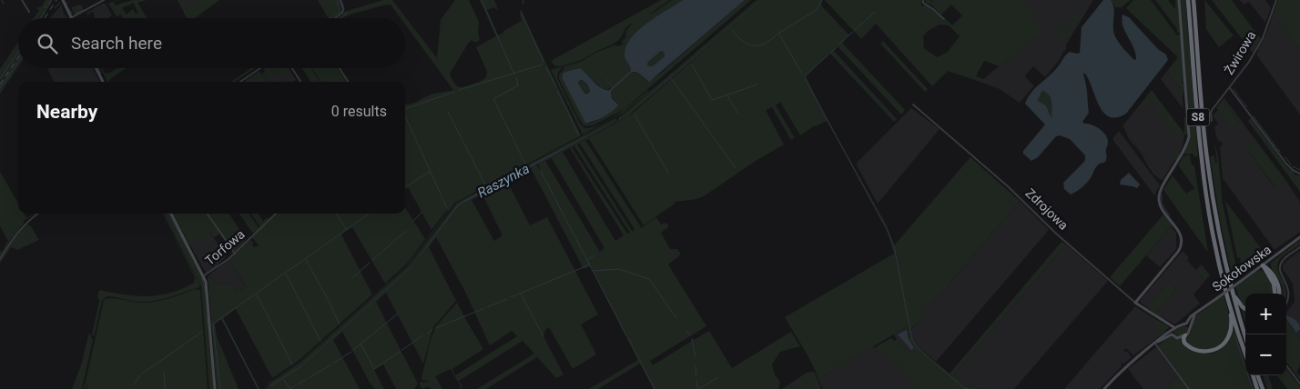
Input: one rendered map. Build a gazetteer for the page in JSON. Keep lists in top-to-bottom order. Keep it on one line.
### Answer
{"streets":{"highway":["S8"],"street":["Żwirowa","Zdrojowa","Torfowa","Sokołowska"]},"water":["Raszynka"],"page":{"search":"Search here","heading":["Nearby","0 results"],"map_buttons":["+","−"]}}
